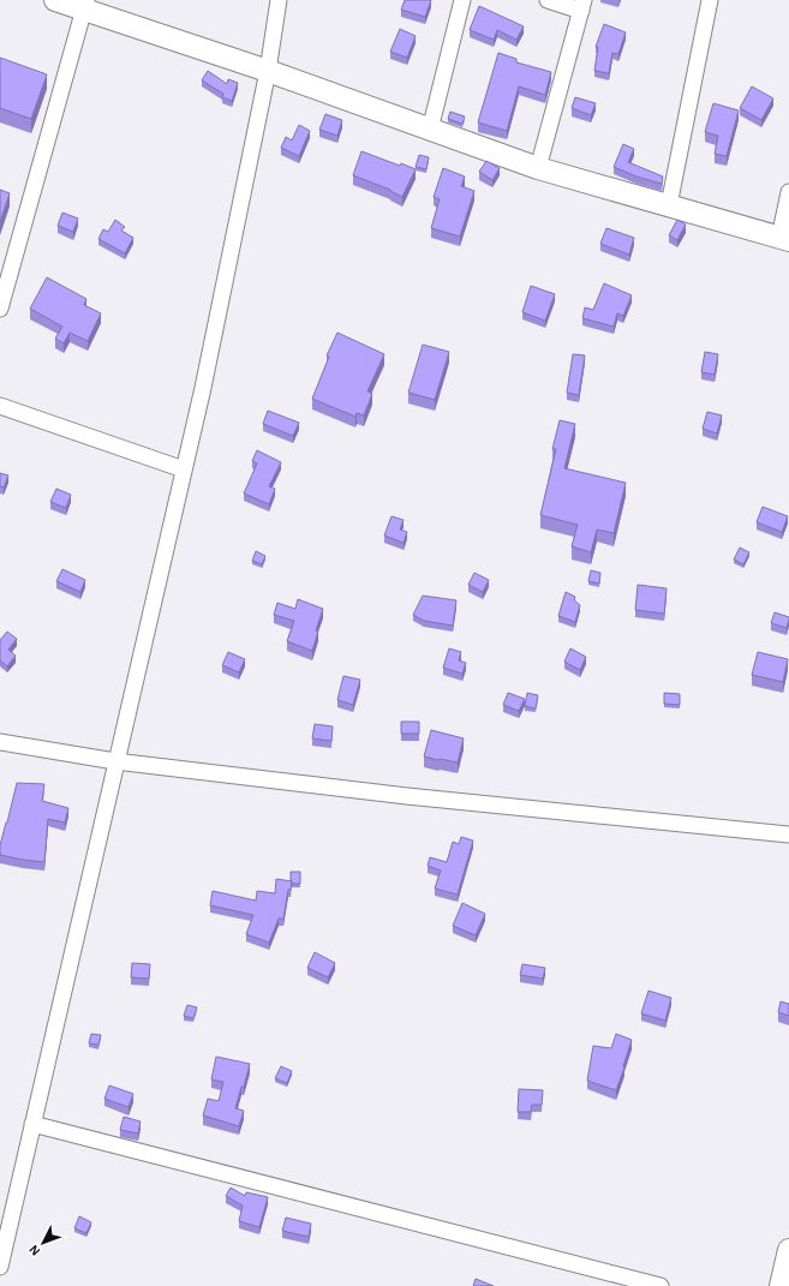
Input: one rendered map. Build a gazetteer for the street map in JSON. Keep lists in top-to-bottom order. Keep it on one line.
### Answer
{"north":"bottom left"}
